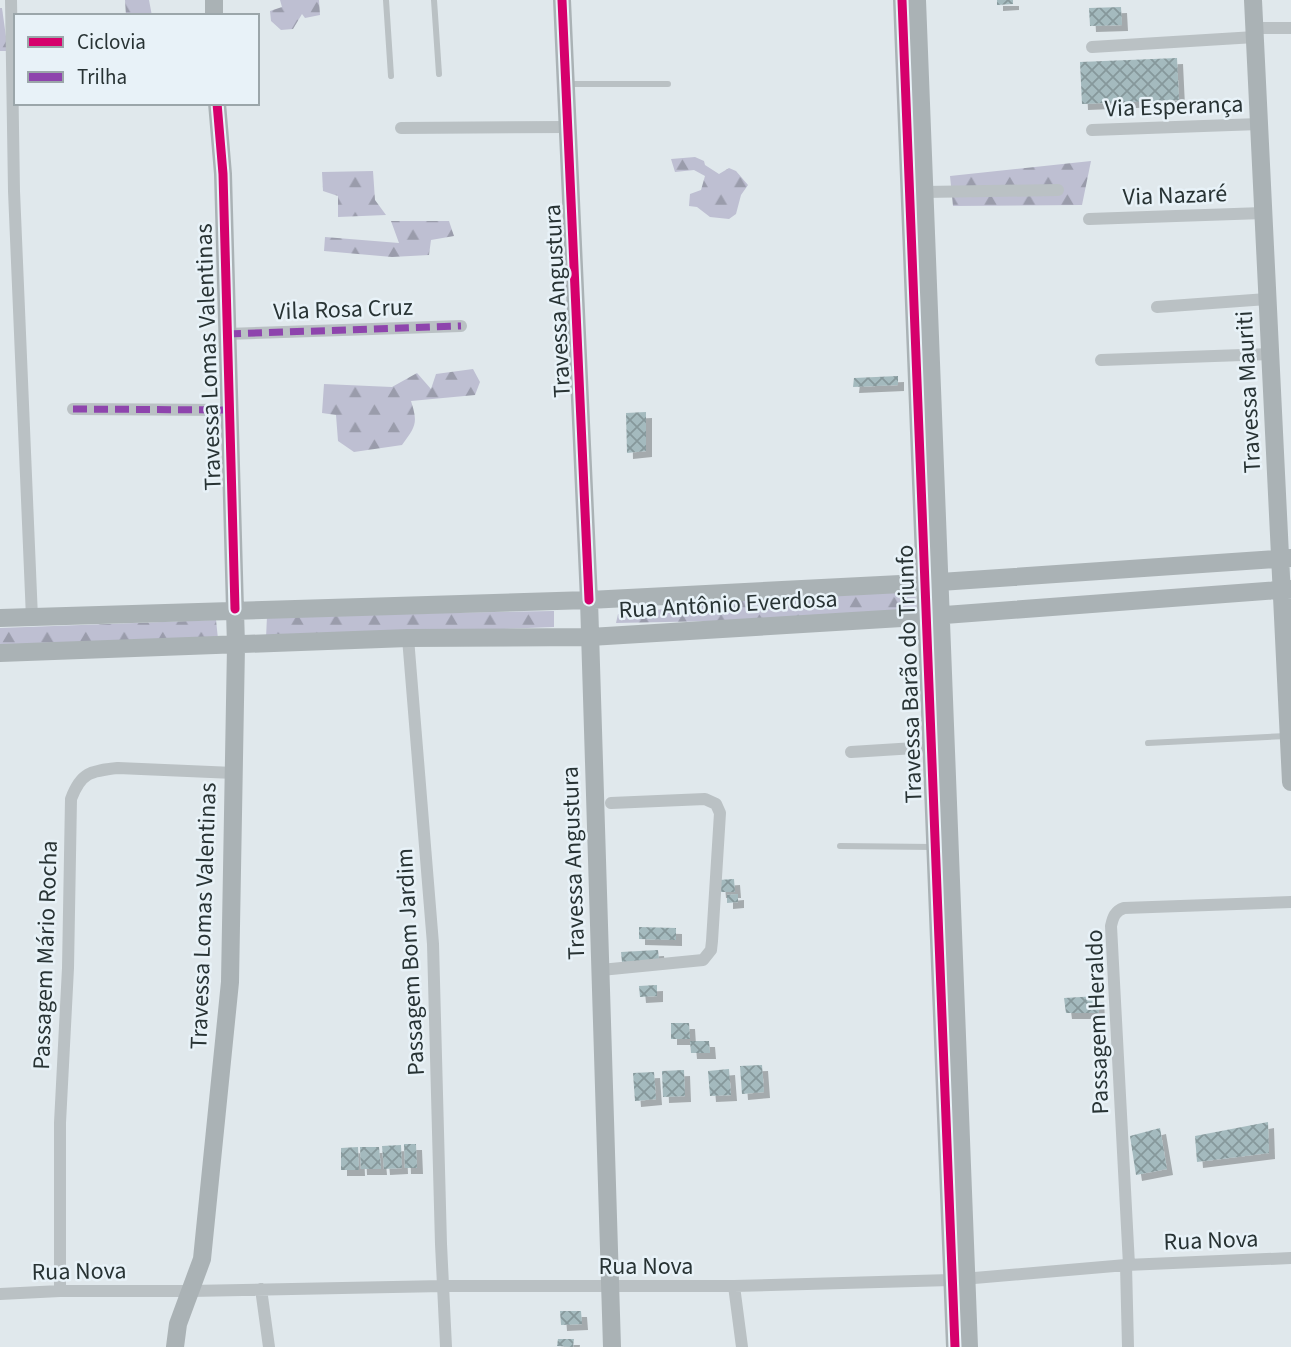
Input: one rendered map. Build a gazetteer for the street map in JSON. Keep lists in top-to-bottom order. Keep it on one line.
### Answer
{"streets":{"street":["Via Esperança","Via Nazaré","Travessa Angustura","Vila Rosa Cruz","Travessa Lomas Valentinas","Travessa Mauriti","Rua Antônio Everdosa","Travessa Barão do Triunfo","Passagem Mário Rocha","Passagem Bom Jardim","Passagem Heraldo","Rua Nova"]},"crossings":[["Via Esperança","Travessa Mauriti"],["Via Nazaré","Travessa Mauriti"],["Travessa Angustura","Rua Antônio Everdosa"],["Travessa Angustura","Rua Nova"],["Vila Rosa Cruz","Travessa Lomas Valentinas"],["Travessa Lomas Valentinas","Rua Antônio Everdosa"],["Travessa Lomas Valentinas","Passagem Mário Rocha"],["Travessa Lomas Valentinas","Rua Nova"],["Travessa Mauriti","Rua Antônio Everdosa"],["Rua Antônio Everdosa","Travessa Barão do Triunfo"],["Rua Antônio Everdosa","Passagem Bom Jardim"],["Travessa Barão do Triunfo","Rua Nova"],["Passagem Mário Rocha","Rua Nova"],["Passagem Bom Jardim","Rua Nova"],["Passagem Heraldo","Rua Nova"]],"legend":["Ciclovia","Trilha"]}
